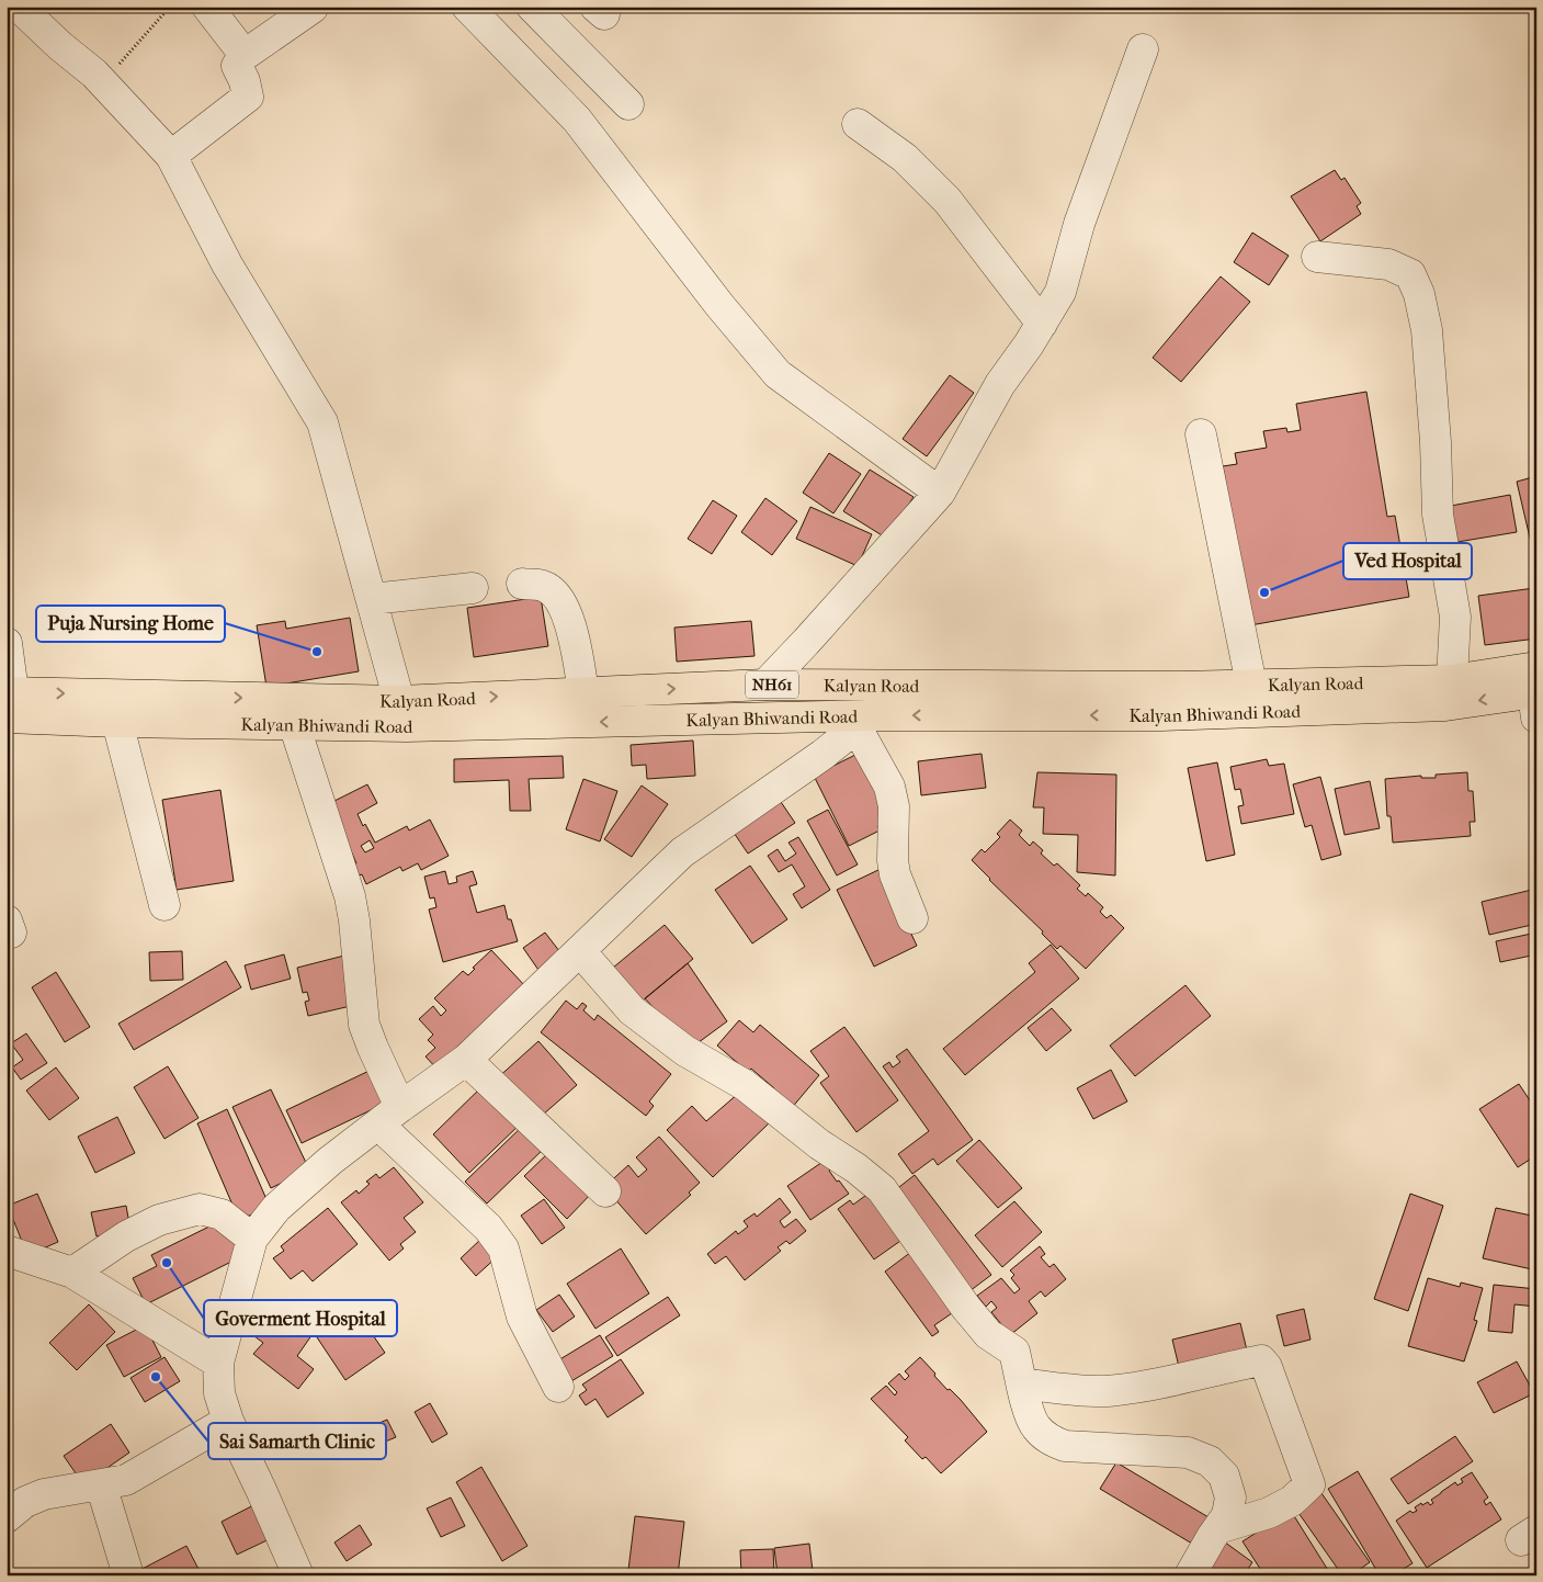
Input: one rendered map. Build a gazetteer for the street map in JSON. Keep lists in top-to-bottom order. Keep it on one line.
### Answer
{"streets":{"highway":["Kalyan Road","NH61","Kalyan Bhiwandi Road"]},"crossings":[["Kalyan Road","Kalyan Bhiwandi Road"]],"one_way":["Kalyan Road","Kalyan Bhiwandi Road"],"places":["Ved Hospital","Puja Nursing Home","Goverment Hospital","Sai Samarth Clinic"]}
